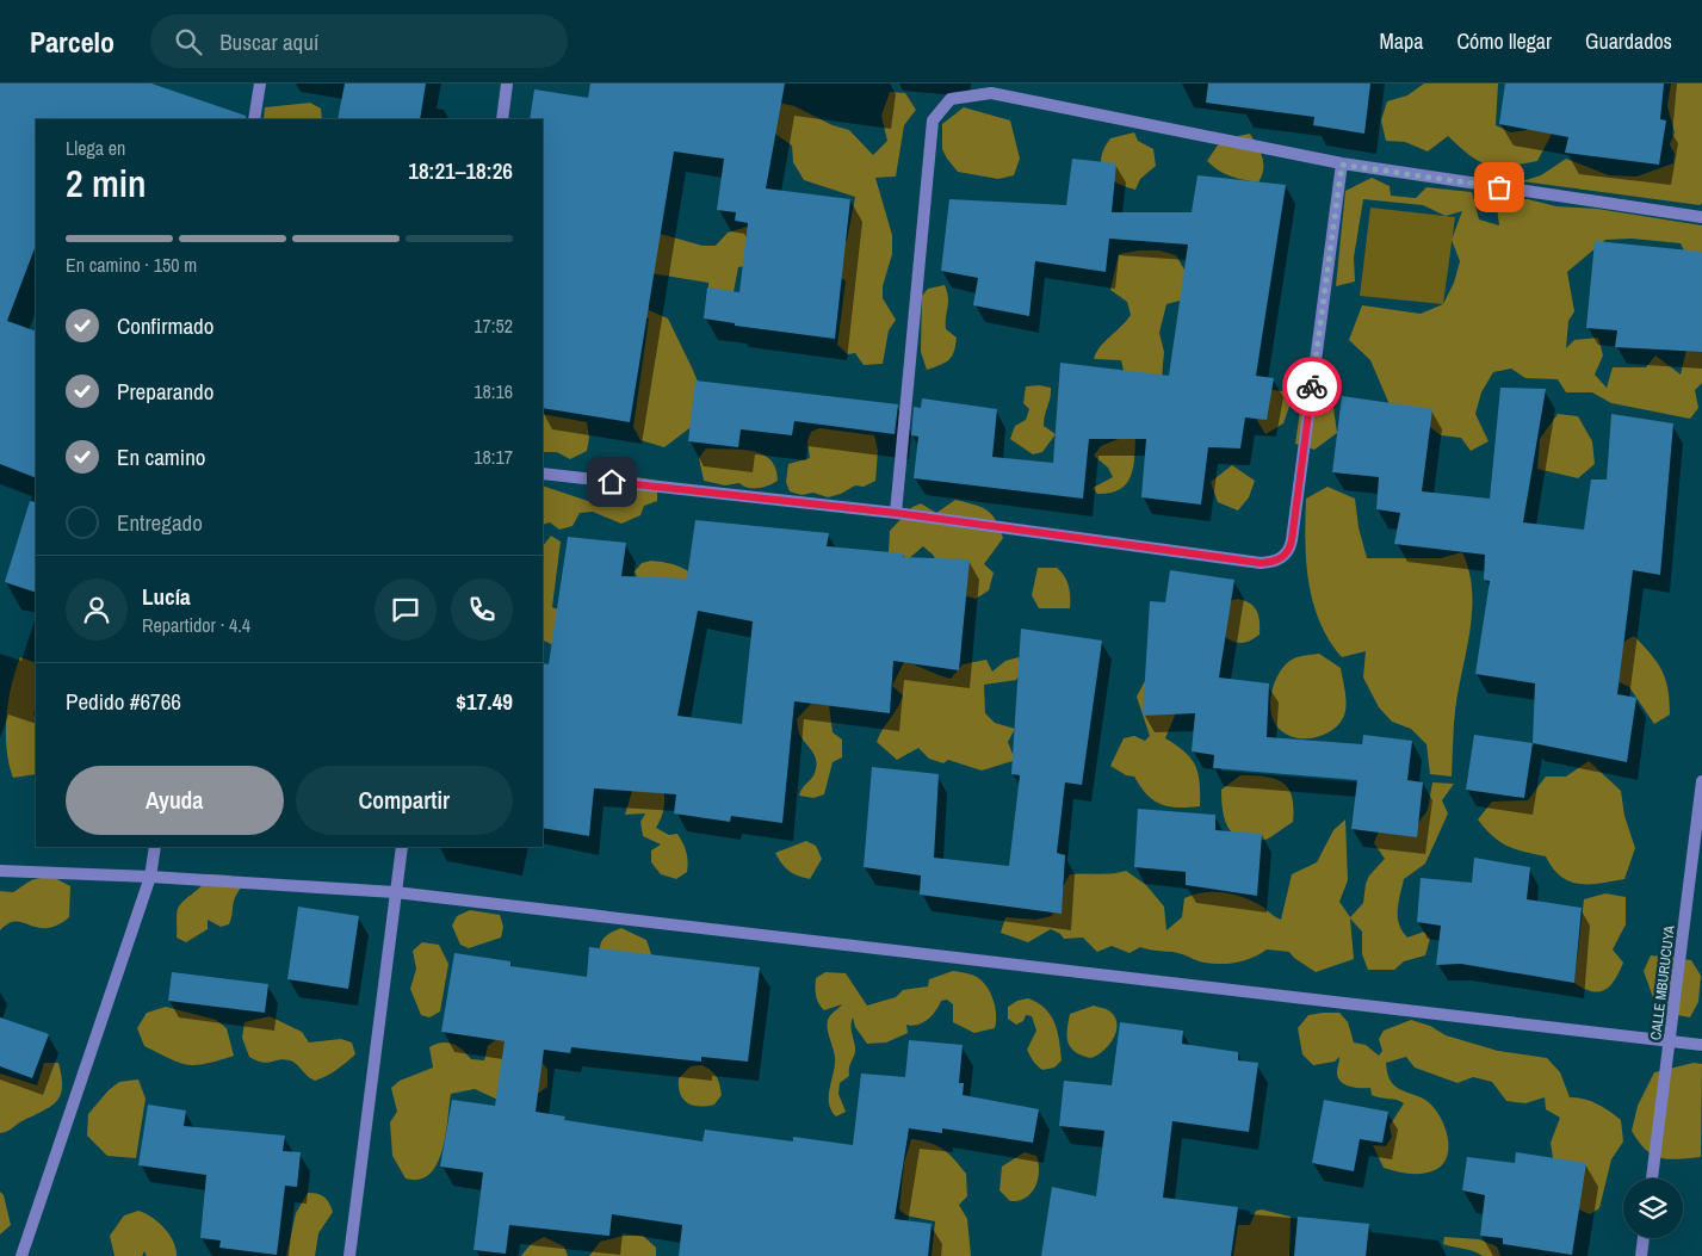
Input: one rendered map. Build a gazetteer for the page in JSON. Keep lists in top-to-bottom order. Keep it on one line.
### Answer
{"streets":{"street":["CALLE MBURUCUYA"]},"page":{"header":"Parcelo","search":"Buscar aquí","nav":["Mapa","Cómo llegar","Guardados"],"heading":["2 min","Llega en","18:21–18:26"],"panel":["Lucía","Repartidor · 4.4","Pedido #6766","$17.49"],"bar":"En camino · 150 m","list":[["Confirmado","17:52"],["Preparando","18:16"],["En camino","18:17"],"Entregado"],"buttons":["Ayuda","Compartir"]}}
